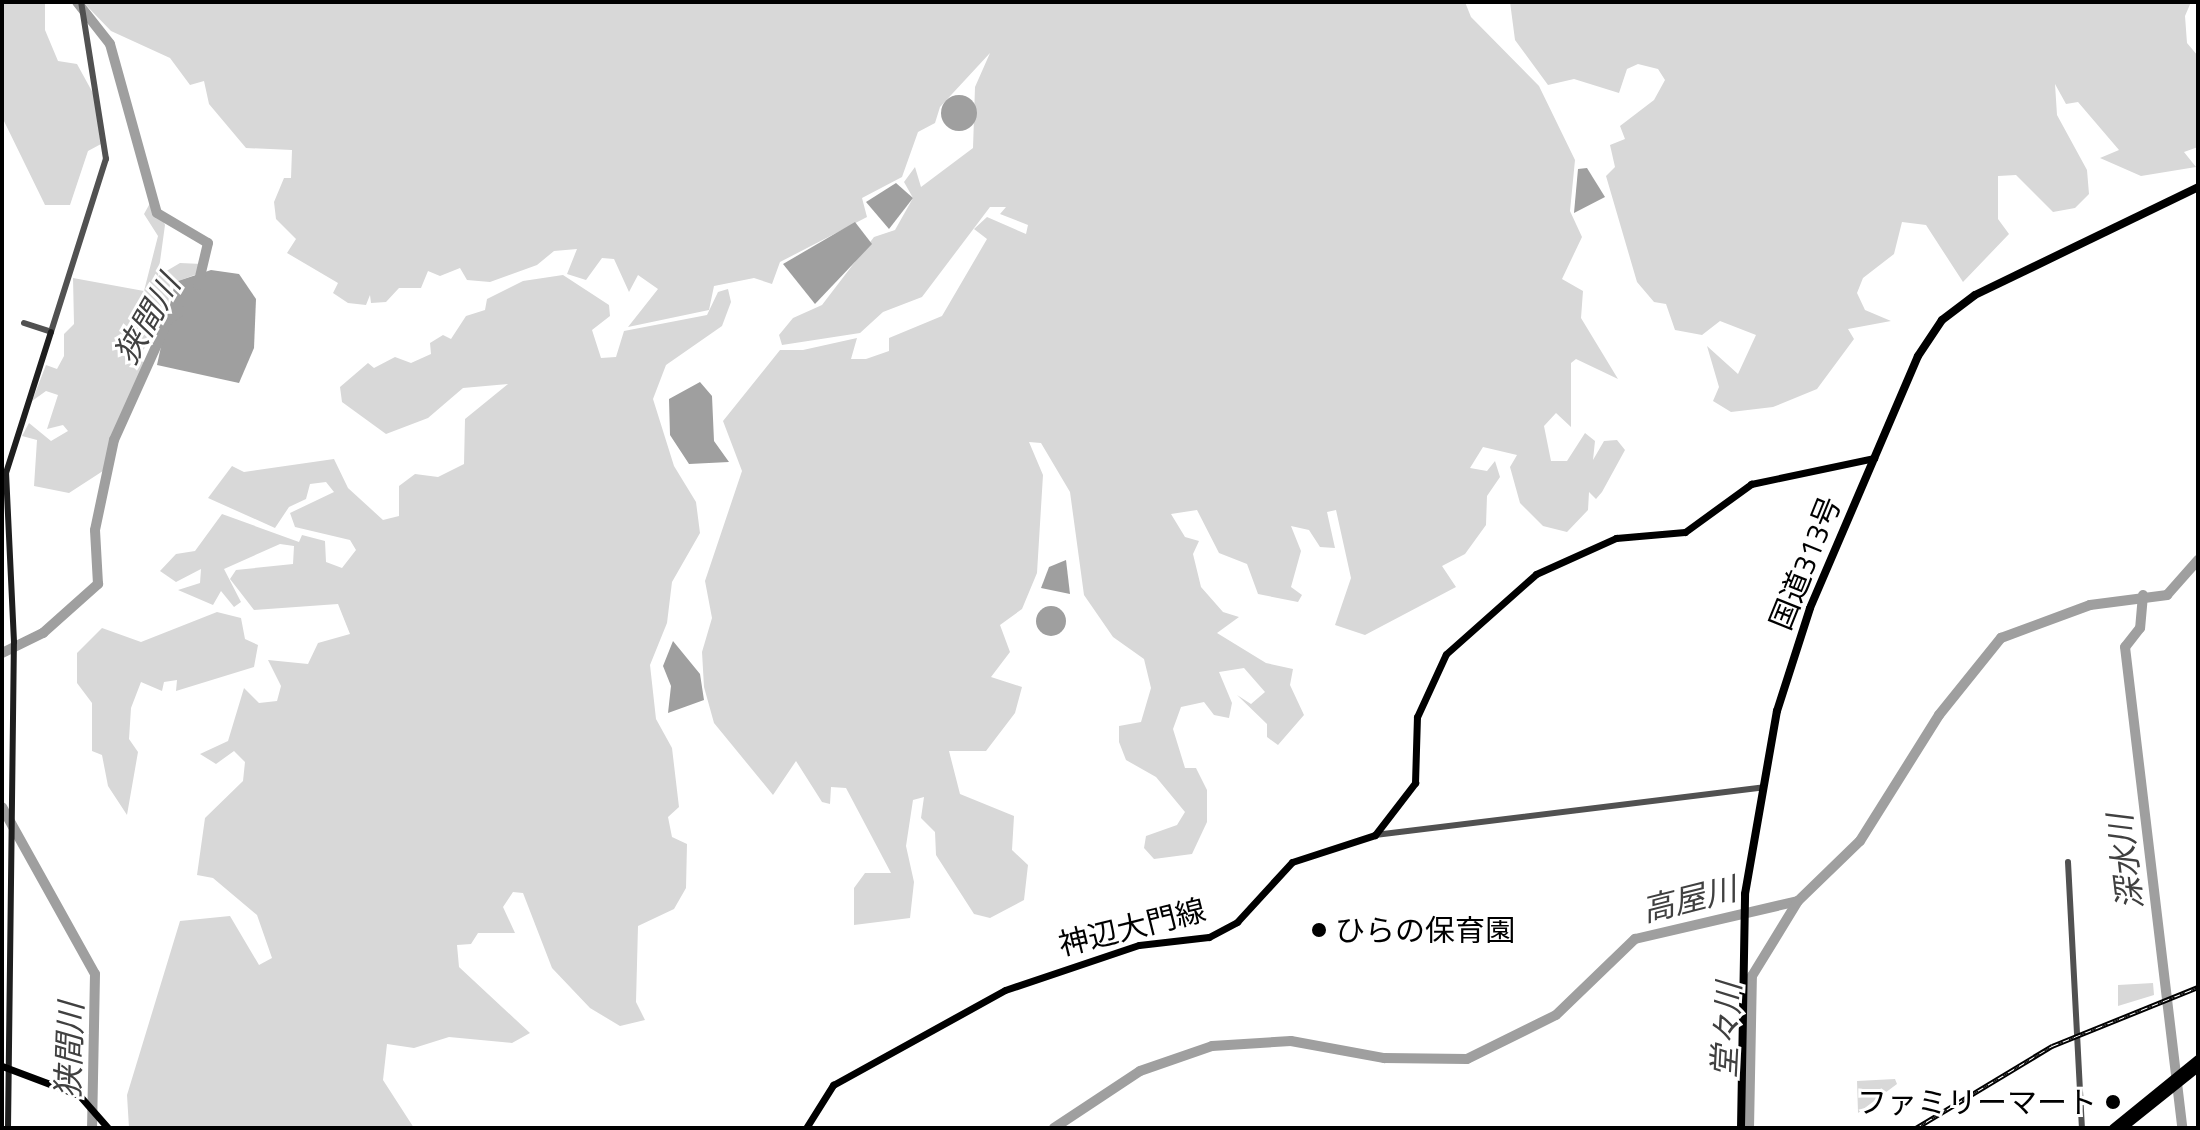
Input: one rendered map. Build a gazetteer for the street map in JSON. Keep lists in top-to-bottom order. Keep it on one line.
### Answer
{"streets":{"highway":["国道313号"],"main road":["神辺大門線"]},"water":["狭間川","深水川","高屋川","堂々川"],"places":["ひらの保育園","ファミリーマート"]}
